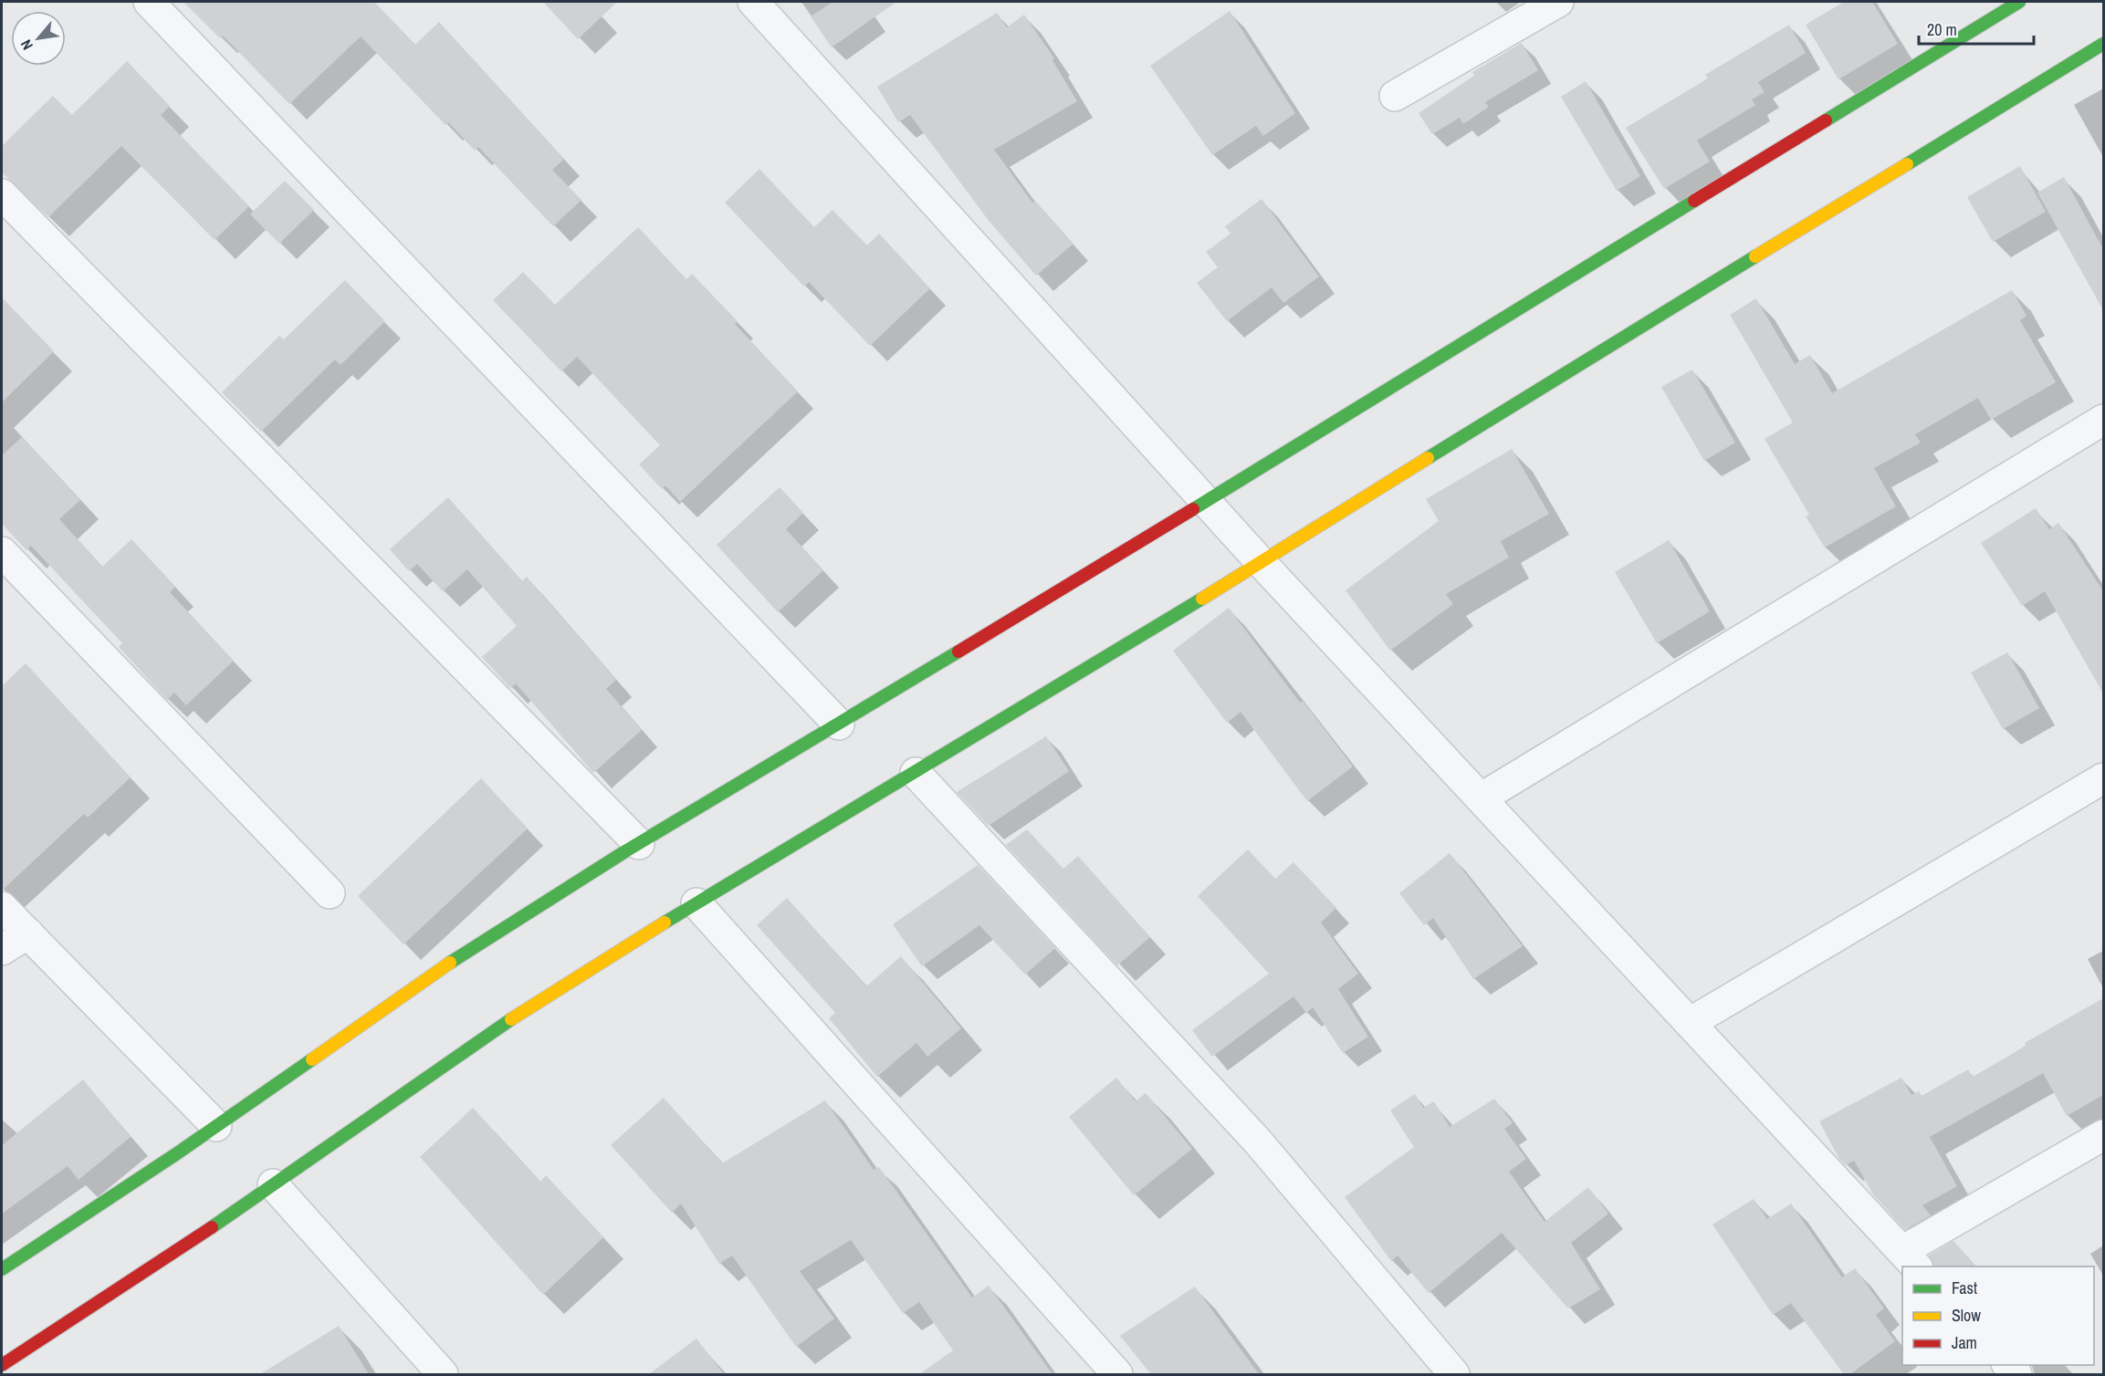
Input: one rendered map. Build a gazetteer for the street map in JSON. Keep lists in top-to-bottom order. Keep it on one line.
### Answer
{"legend":["Fast","Slow","Jam"],"scale_bar":"20 m","north":"bottom left"}
